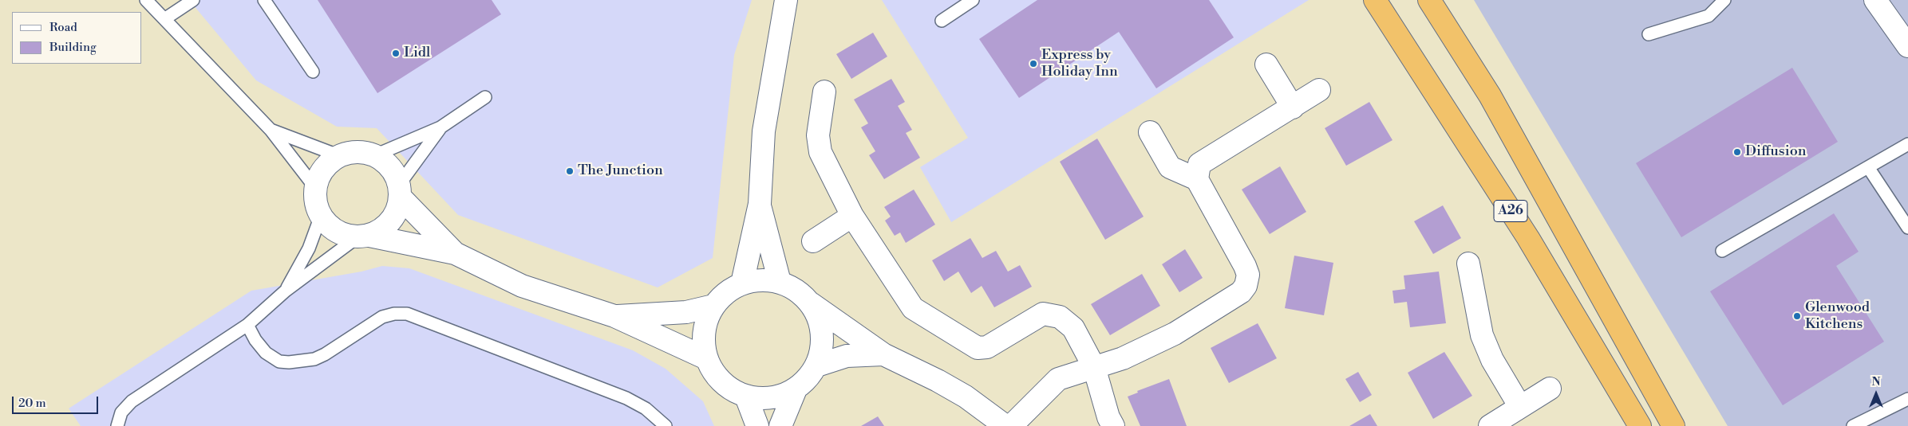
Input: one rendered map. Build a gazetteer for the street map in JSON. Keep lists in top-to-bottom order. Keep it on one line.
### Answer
{"streets":{"highway":["A26"]},"places":["Lidl","Express by Holiday Inn","Diffusion","The Junction","Glenwood Kitchens"],"legend":["Road","Building"],"scale_bar":"20 m","north":"top"}
